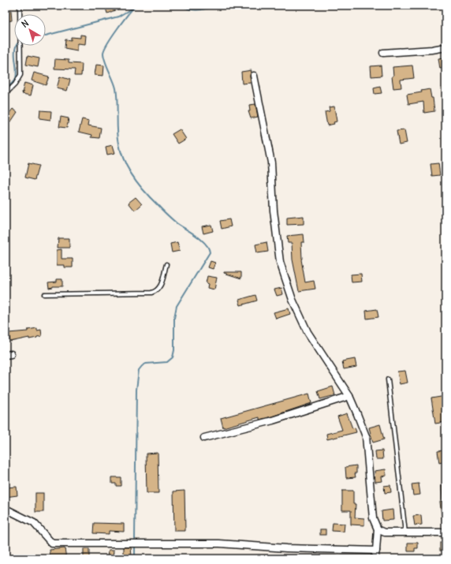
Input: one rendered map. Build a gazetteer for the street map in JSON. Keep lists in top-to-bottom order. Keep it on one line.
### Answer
{"north":"top left"}
